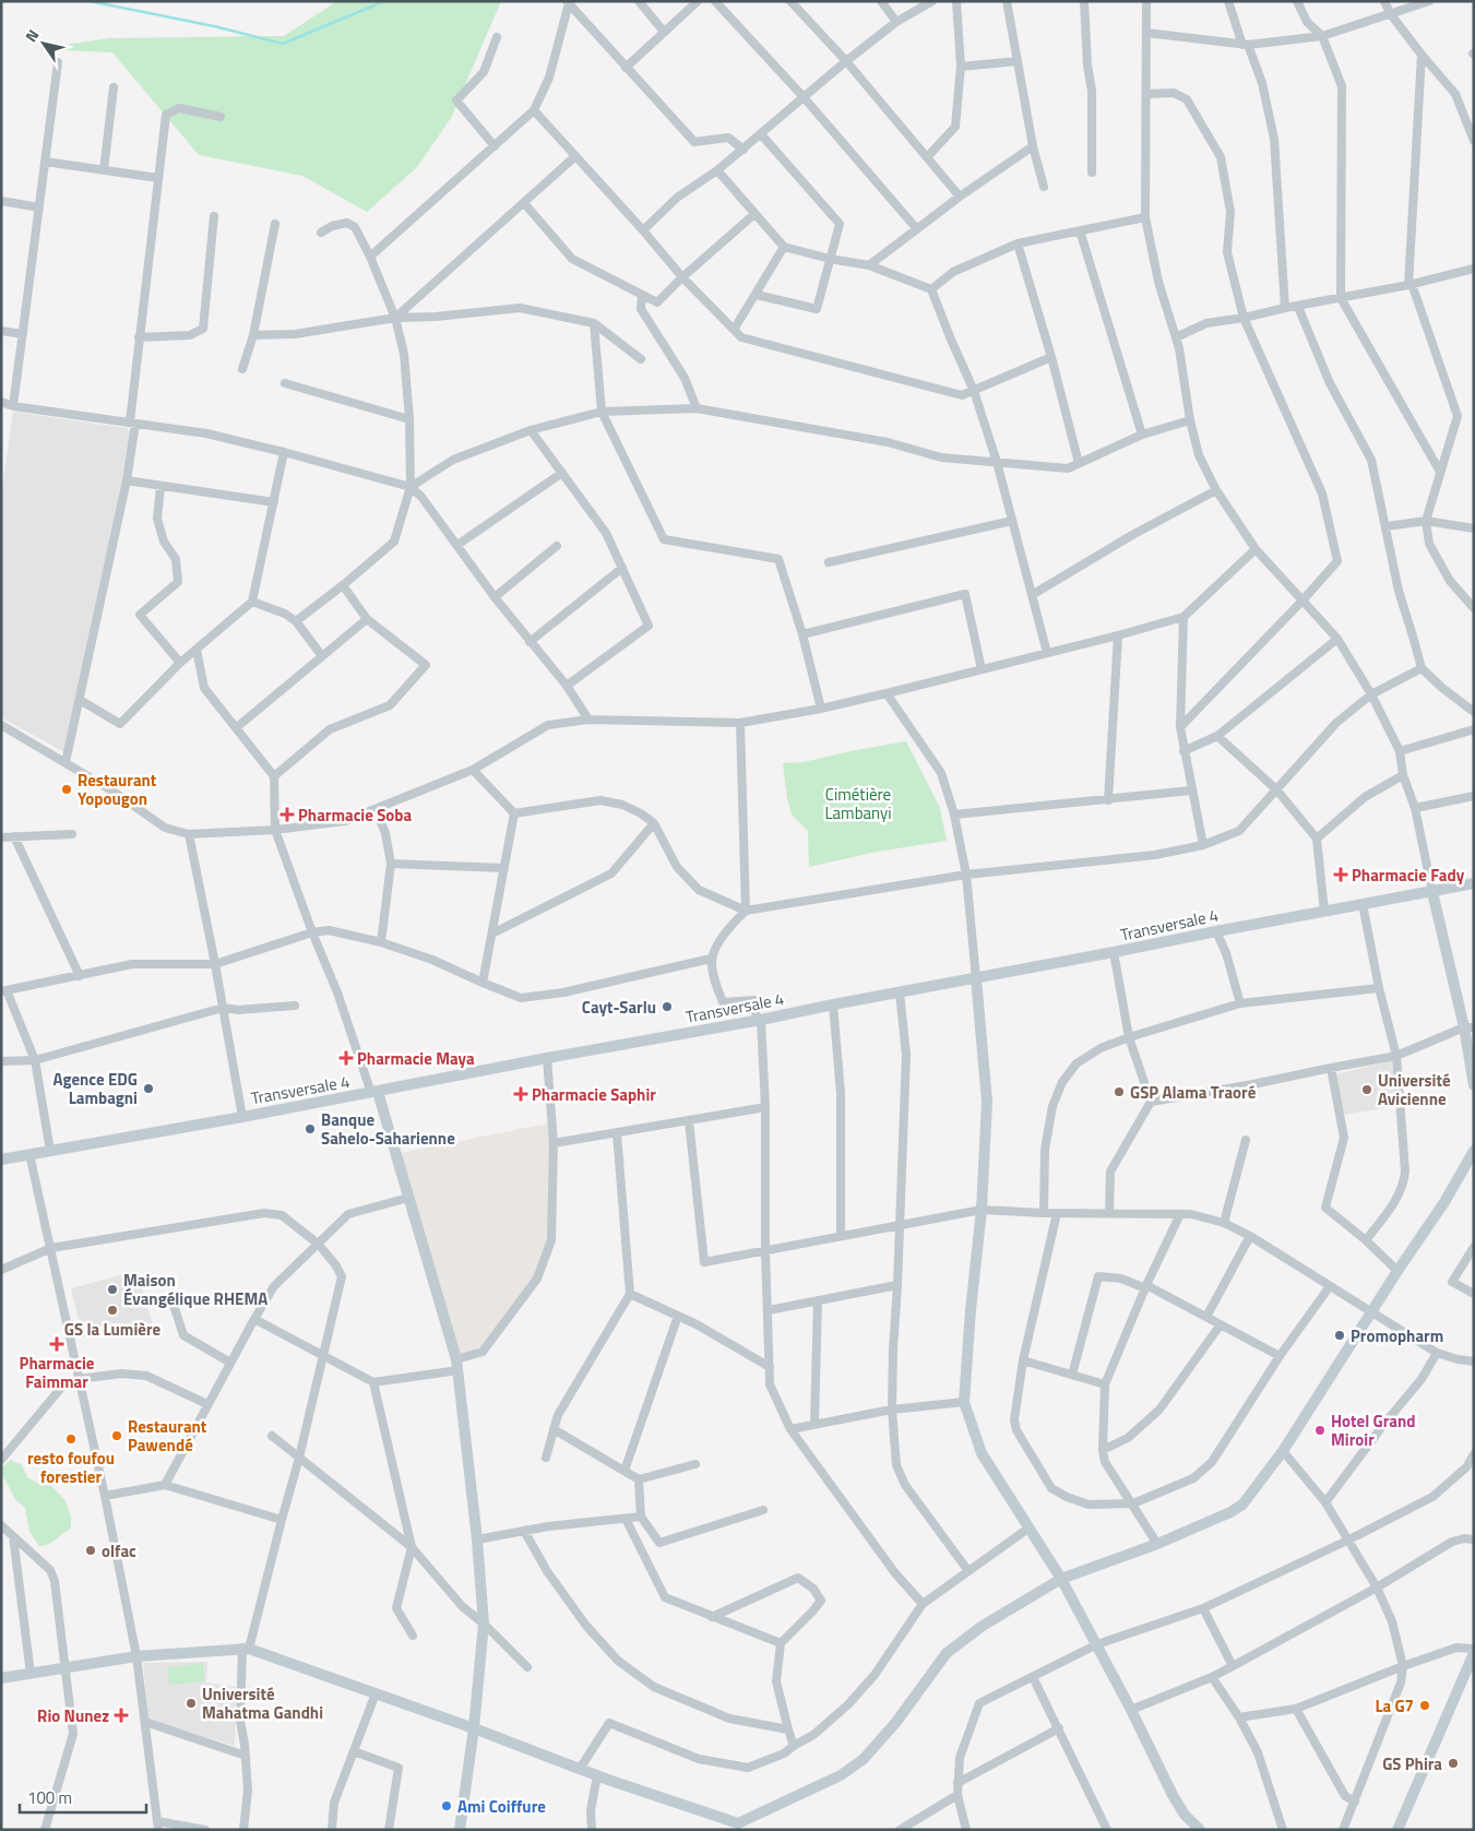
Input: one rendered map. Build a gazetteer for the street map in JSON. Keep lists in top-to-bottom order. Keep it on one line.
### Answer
{"streets":{"street":["Transversale 4"]},"parks":["Cimétière Lambanyi"],"places":{"other":["Restaurant Yopougon","Cayt-Sarlu","Agence EDG Lambagni","Université Avicienne","GSP Alama Traoré","Banque Sahelo-Saharienne","Maison Évangélique RHEMA","GS la Lumière","Promopharm","Hotel Grand Miroir","Restaurant Pawendé","resto foufou forestier","olfac","Université Mahatma Gandhi","La G7","GS Phira","Ami Coiffure"],"health":["Pharmacie Soba","Pharmacie Fady","Pharmacie Maya","Pharmacie Saphir","Pharmacie Faimmar","Rio Nunez"]},"scale_bar":"100 m","north":"top left"}
